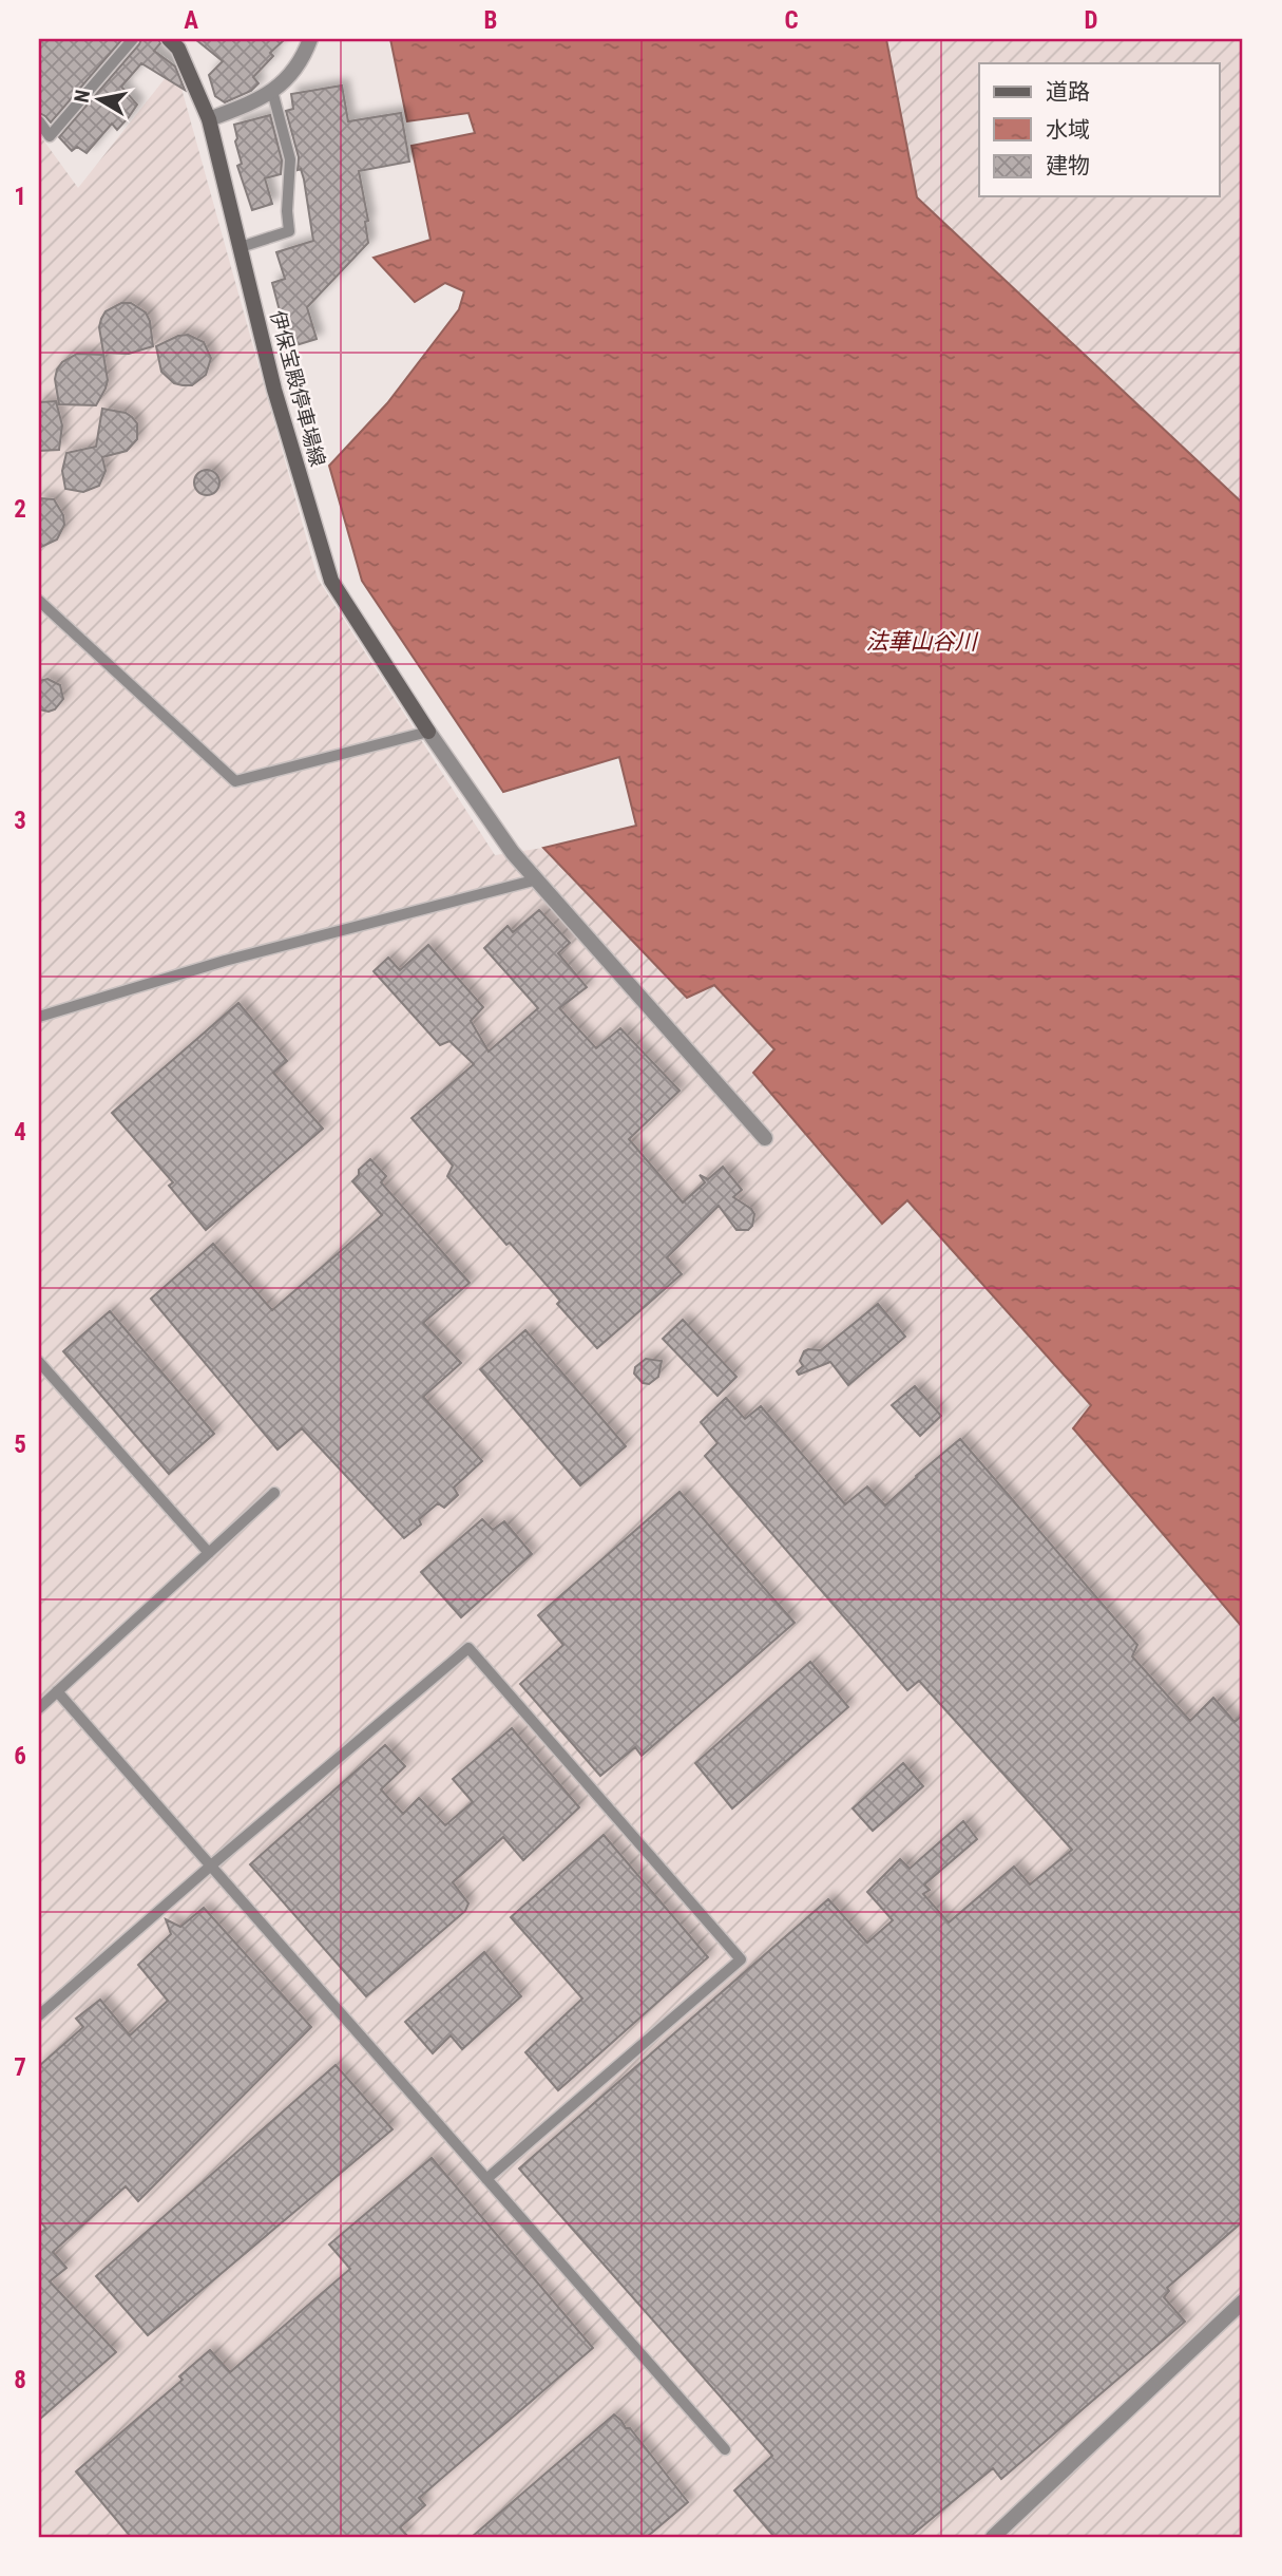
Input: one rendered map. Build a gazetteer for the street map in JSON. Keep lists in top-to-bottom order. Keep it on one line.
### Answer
{"streets":{"main road":["伊保宝殿停車場線"]},"water":["法華山谷川"],"legend":["道路","水域","建物"],"north":"left","grid":{"columns":["A","B","C","D"],"rows":["1","2","3","4","5","6","7","8"]}}
